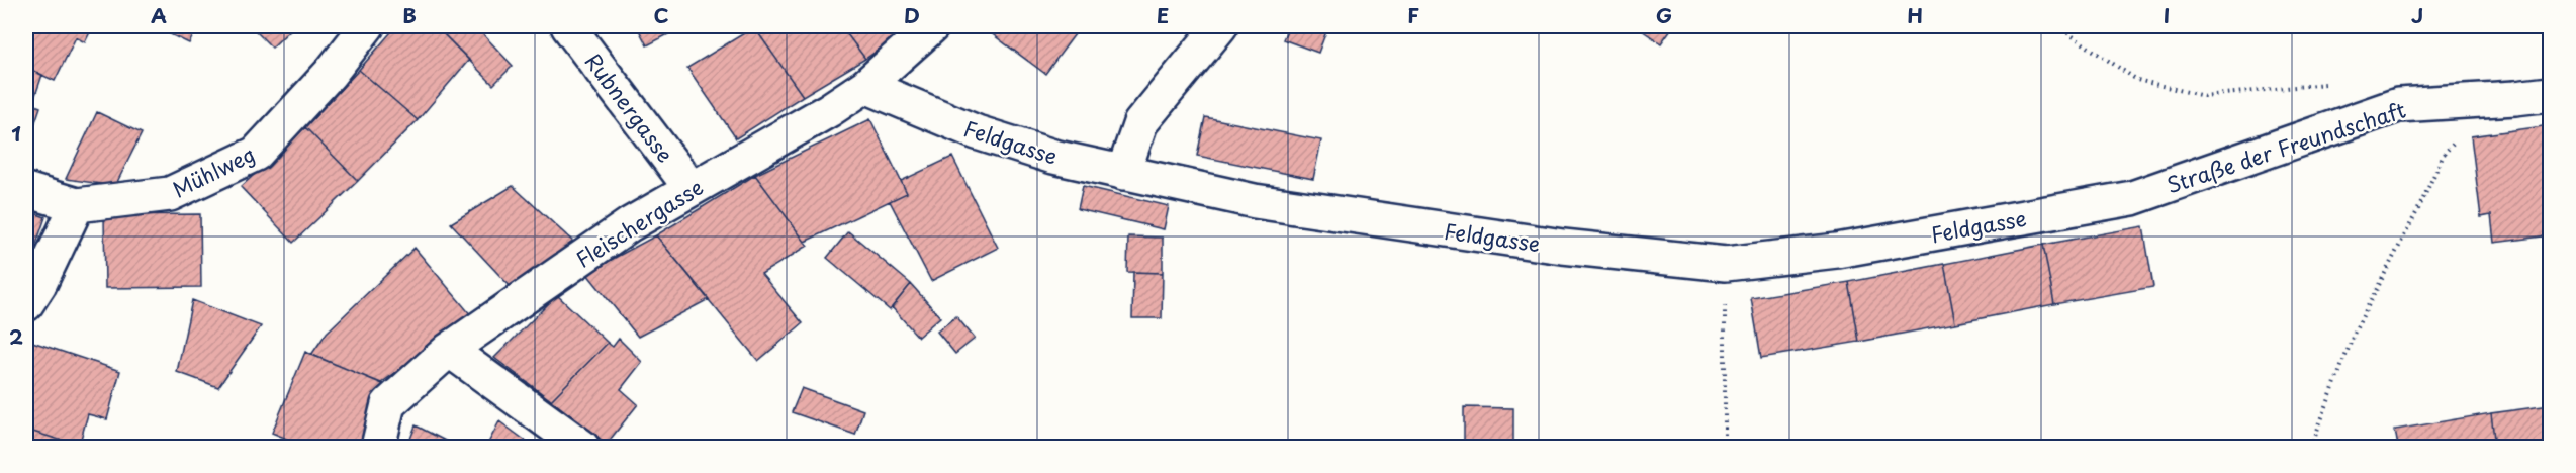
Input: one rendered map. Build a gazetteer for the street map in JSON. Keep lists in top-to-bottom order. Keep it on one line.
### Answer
{"streets":{"street":["Rubnergasse","Feldgasse","Straße der Freundschaft","Mühlweg","Fleischergasse"]},"crossings":[["Rubnergasse","Fleischergasse"],["Feldgasse","Straße der Freundschaft"],["Feldgasse","Fleischergasse"]],"grid":{"columns":["A","B","C","D","E","F","G","H","I","J"],"rows":["1","2"]}}
